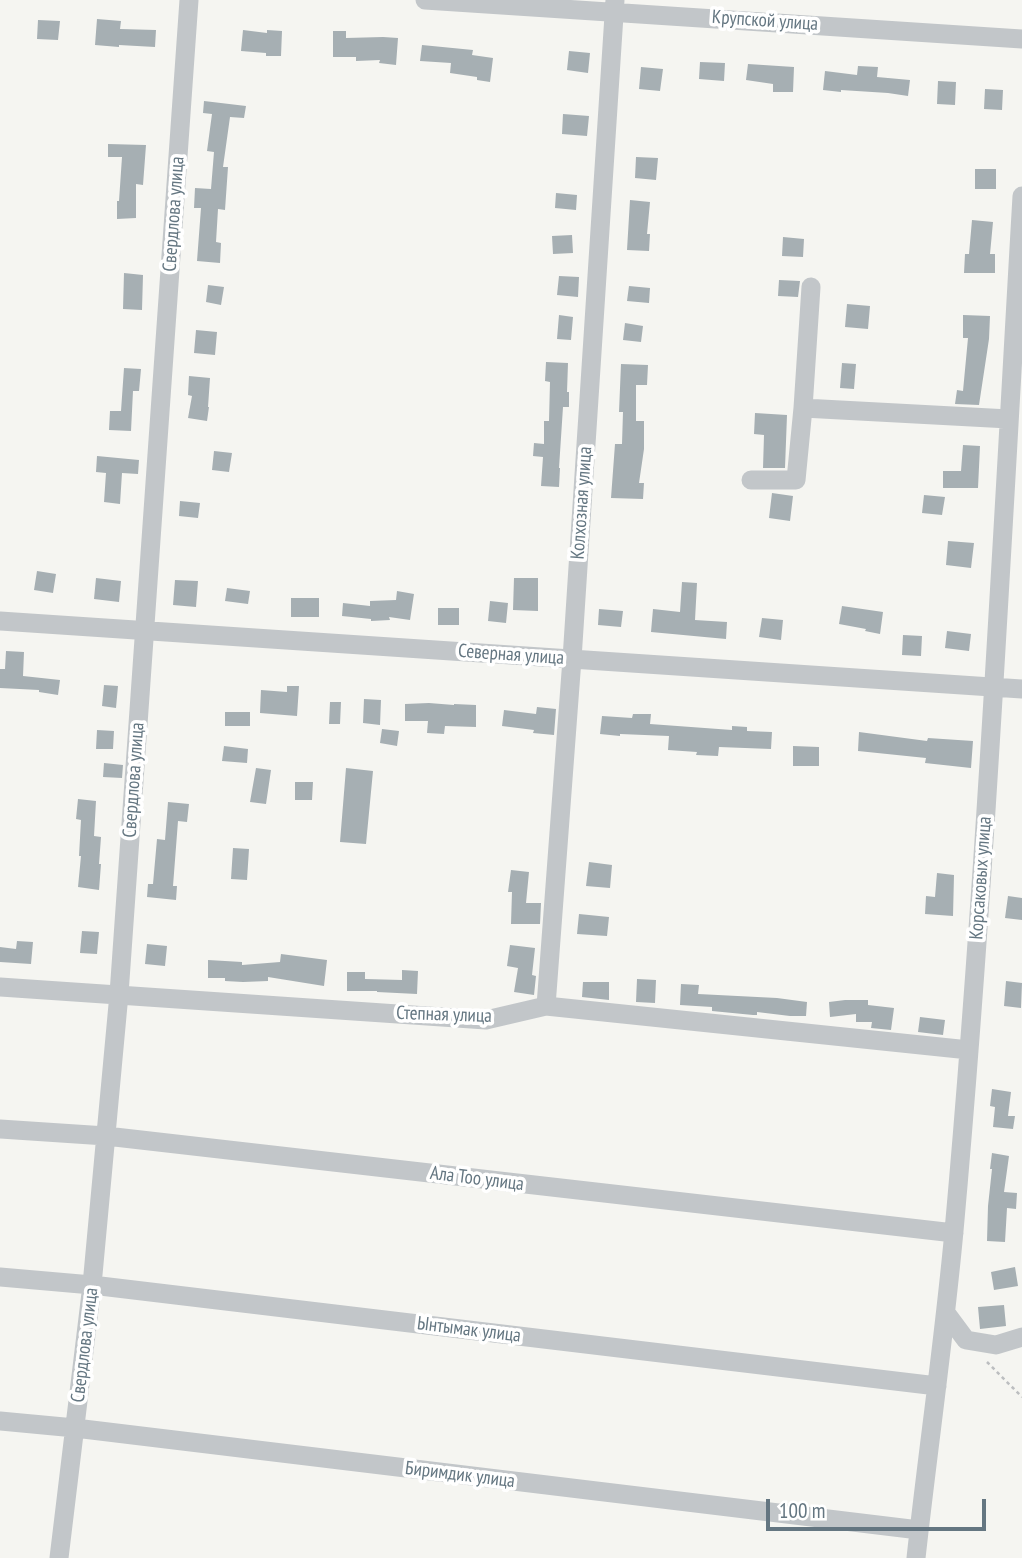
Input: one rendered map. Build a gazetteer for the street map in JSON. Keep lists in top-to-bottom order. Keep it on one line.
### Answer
{"streets":{"street":["Крупской улица","Свердлова улица","Колхозная улица","Северная улица","Корсаковых улица","Степная улица","Ала Тоо улица","Ынтымак улица","Биримдик улица"]},"crossings":[["Крупской улица","Колхозная улица"],["Свердлова улица","Северная улица"],["Свердлова улица","Степная улица"],["Свердлова улица","Ала Тоо улица"],["Свердлова улица","Ынтымак улица"],["Свердлова улица","Биримдик улица"],["Колхозная улица","Северная улица"],["Колхозная улица","Степная улица"],["Северная улица","Корсаковых улица"],["Корсаковых улица","Степная улица"],["Корсаковых улица","Ала Тоо улица"],["Корсаковых улица","Ынтымак улица"],["Корсаковых улица","Биримдик улица"]],"scale_bar":"100 m"}
